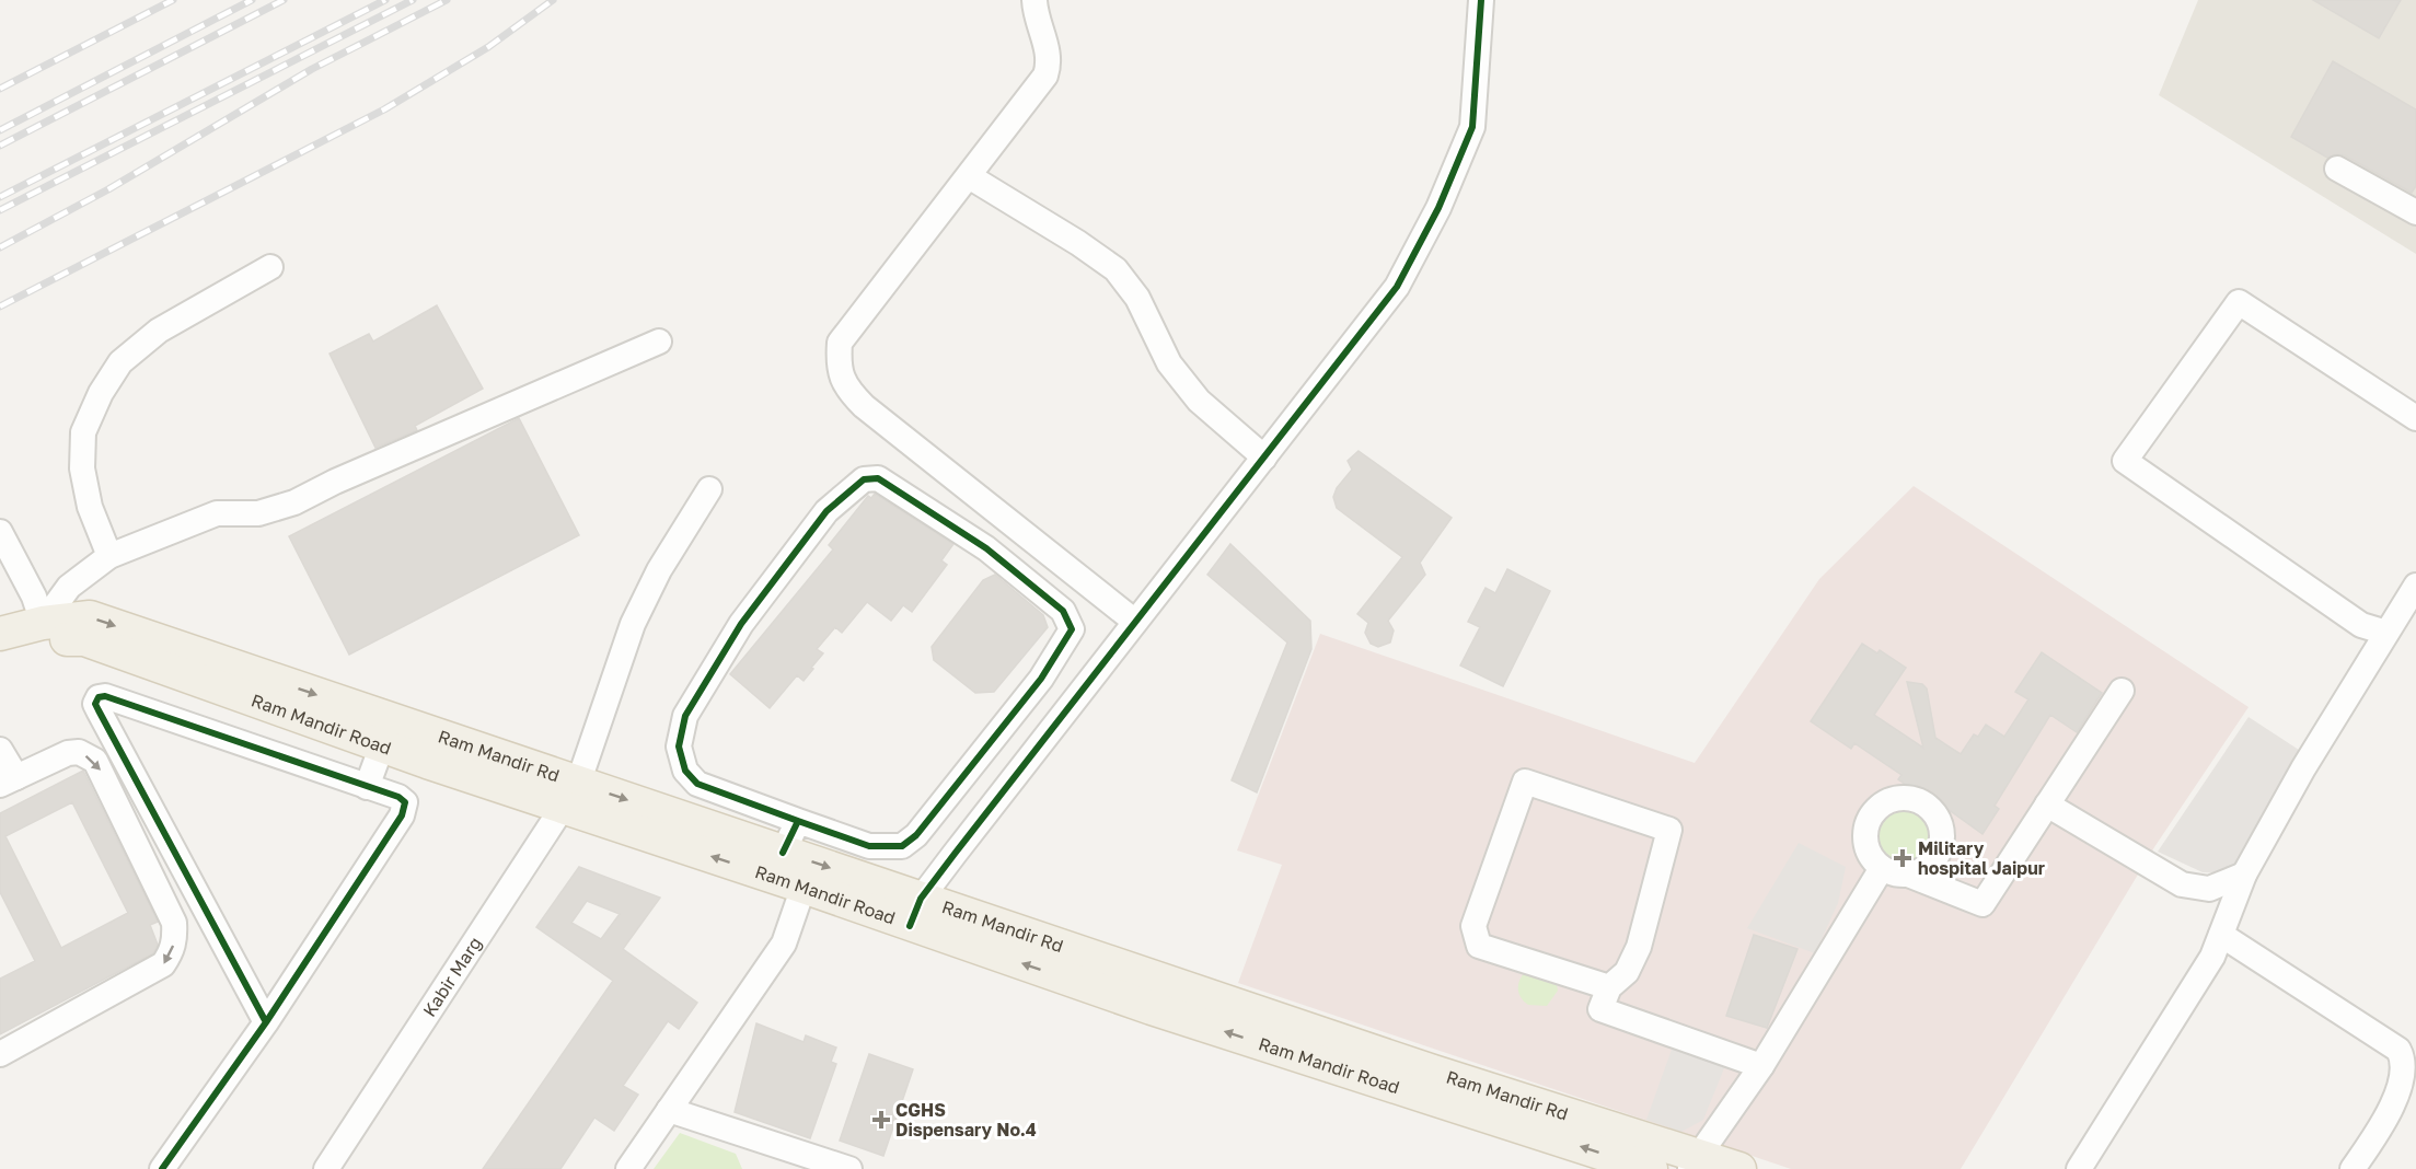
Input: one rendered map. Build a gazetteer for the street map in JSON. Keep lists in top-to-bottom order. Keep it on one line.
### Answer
{"streets":{"main road":["Ram Mandir Road","Ram Mandir Rd"],"street":["Kabir Marg"]},"crossings":[["Ram Mandir Road","Ram Mandir Rd"],["Ram Mandir Road","Kabir Marg"],["Ram Mandir Rd","Kabir Marg"]],"one_way":["Ram Mandir Road","Ram Mandir Rd"],"places":{"health":["Military hospital Jaipur","CGHS Dispensary No.4"]}}
